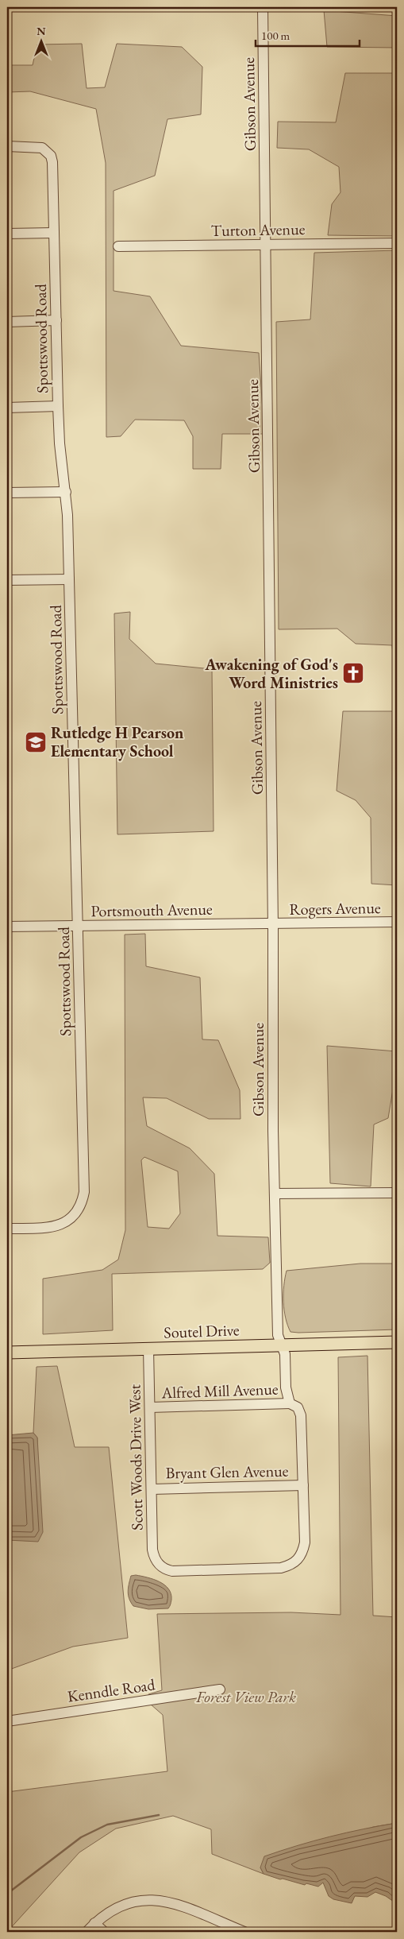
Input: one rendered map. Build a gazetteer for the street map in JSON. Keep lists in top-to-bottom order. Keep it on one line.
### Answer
{"streets":{"main road":["Soutel Drive"],"street":["Gibson Avenue","Turton Avenue","Spottswood Road","Rogers Avenue","Portsmouth Avenue","Alfred Mill Avenue","Scott Woods Drive West","Bryant Glen Avenue","Kenndle Road"]},"crossings":[["Gibson Avenue","Turton Avenue"],["Gibson Avenue","Rogers Avenue"],["Gibson Avenue","Portsmouth Avenue"],["Gibson Avenue","Soutel Drive"],["Gibson Avenue","Alfred Mill Avenue"],["Spottswood Road","Portsmouth Avenue"],["Rogers Avenue","Portsmouth Avenue"],["Soutel Drive","Scott Woods Drive West"],["Alfred Mill Avenue","Scott Woods Drive West"],["Scott Woods Drive West","Bryant Glen Avenue"]],"parks":["Forest View Park"],"places":{"church":["Awakening of God's Word Ministries"],"school or university":["Rutledge H Pearson Elementary School"]},"scale_bar":"100 m","north":"top"}
